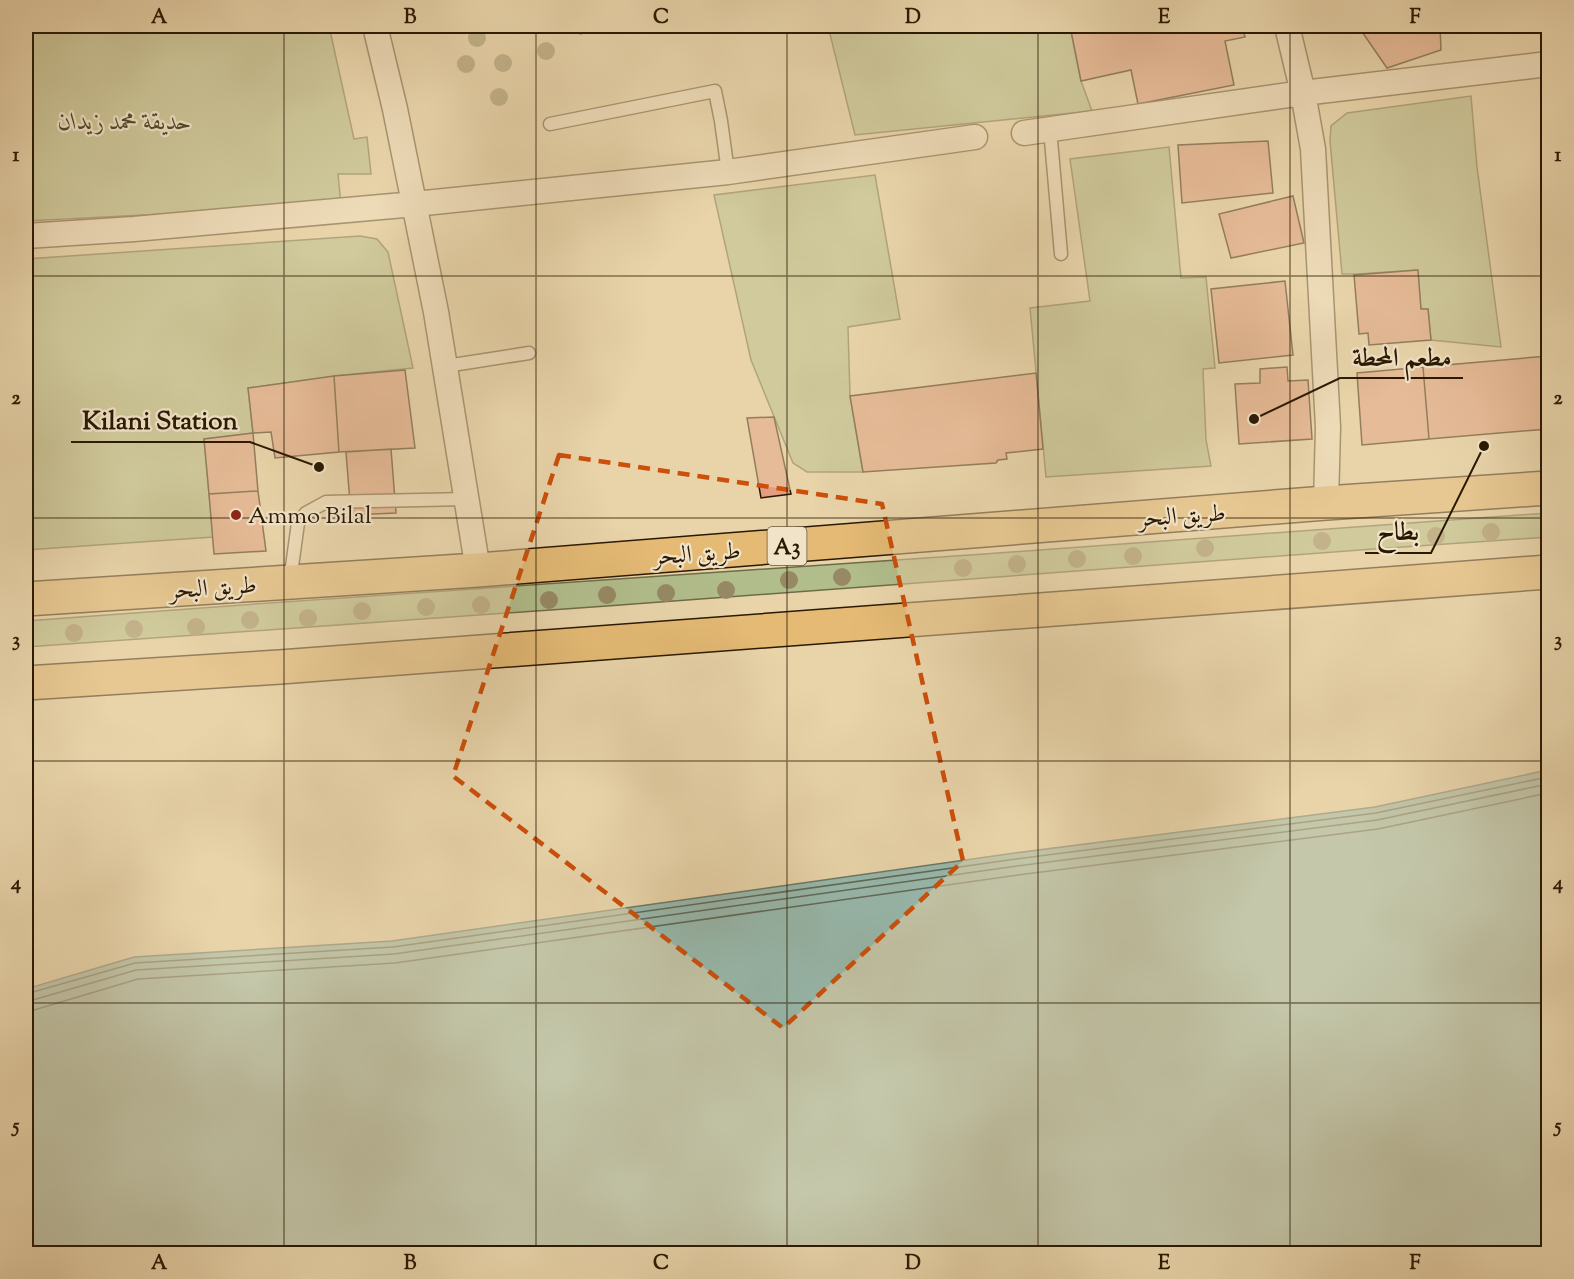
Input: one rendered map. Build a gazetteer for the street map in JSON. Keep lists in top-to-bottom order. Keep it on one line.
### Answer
{"streets":{"highway":["طريق البحر","A3"]},"parks":["حديقة محمد زيدان"],"places":["مطعم المحطة","بطاح","Kilani Station","Ammo Bilal"],"grid":{"columns":["A","B","C","D","E","F"],"rows":["1","2","3","4","5"]}}
